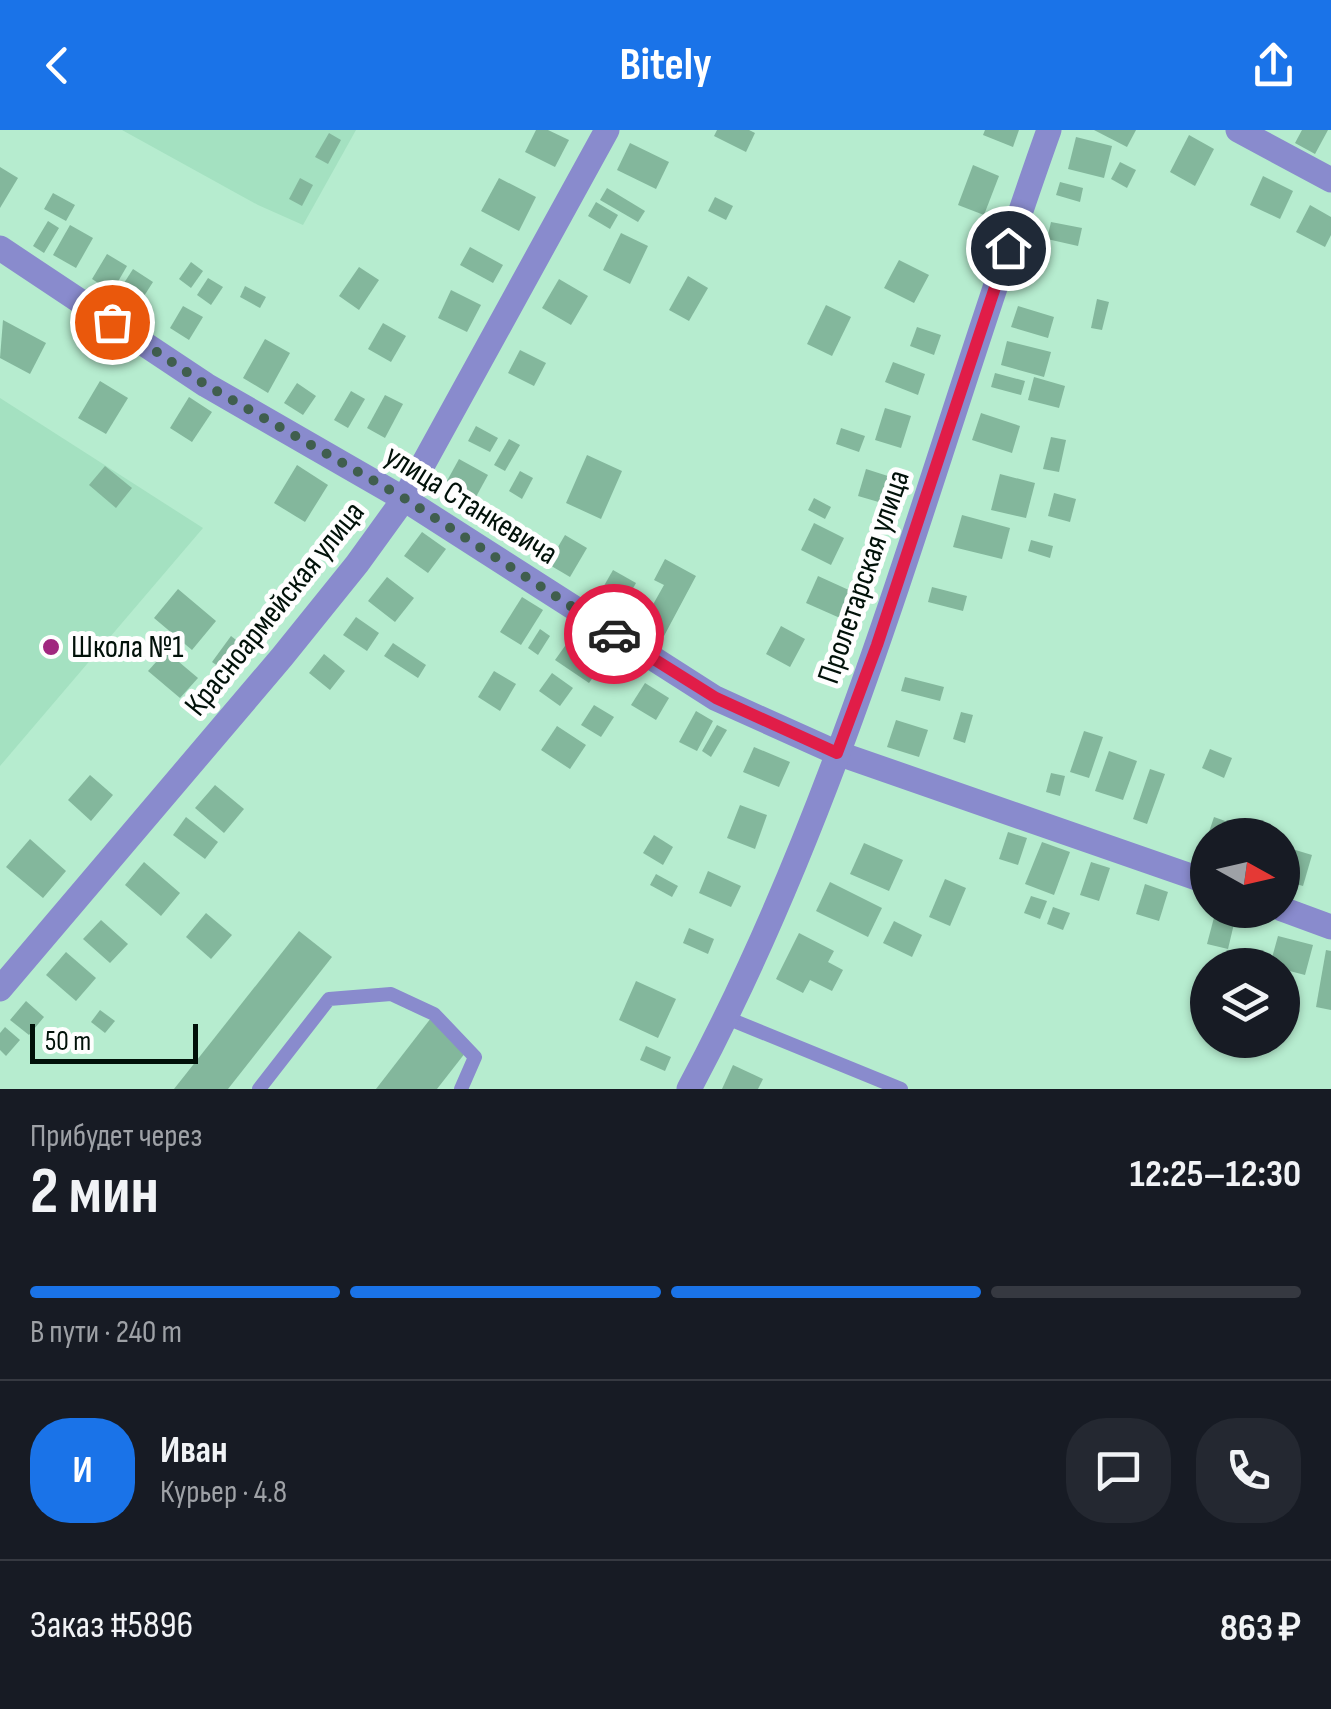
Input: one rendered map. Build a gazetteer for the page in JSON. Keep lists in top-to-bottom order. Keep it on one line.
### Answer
{"streets":{"street":["улица Станкевича","Пролетарская улица","Красноармейская улица"]},"crossings":[["улица Станкевича","Пролетарская улица"],["улица Станкевича","Красноармейская улица"]],"places":["Школа №1"],"scale_bar":"50 m","north":"right","page":{"header":"Bitely","scale":"50 m","heading":["2 мин","Прибудет через","12:25–12:30"],"panel":["Иван","Курьер · 4.8","Заказ #5896","863 ₽"],"bar":"В пути · 240 m","round":"И"}}
